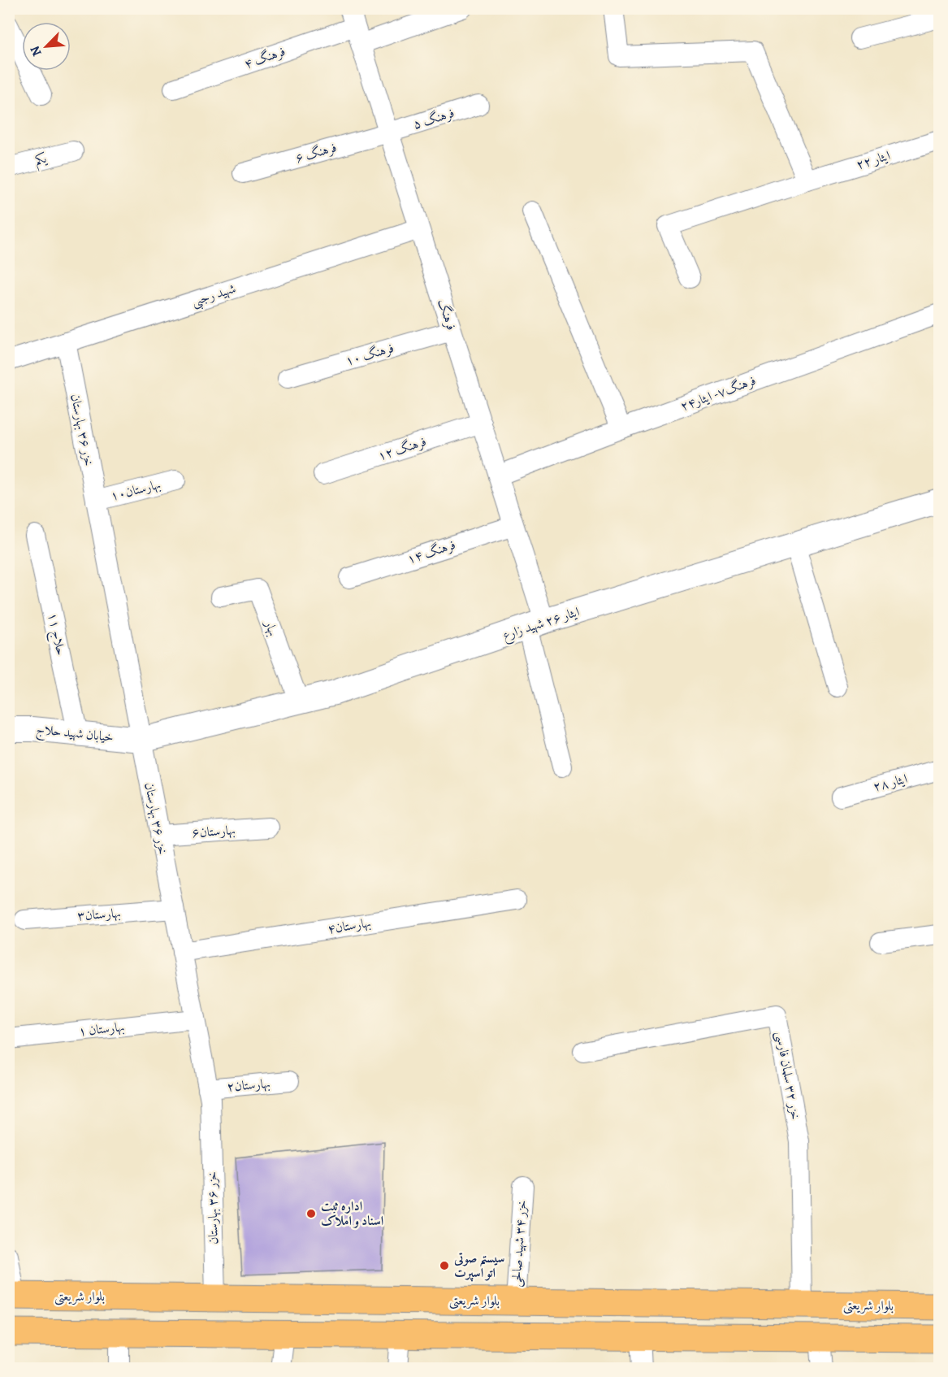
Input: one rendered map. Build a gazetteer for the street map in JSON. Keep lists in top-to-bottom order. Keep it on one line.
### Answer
{"streets":{"main road":["بلوار شریعتی"],"street":["فرهنگ ۴","فرهنگ ۵","فرهنگ ۶","یکم","ایثار ۲۲","شهید رجبی","فرهنگ","فرهنگ ۱۰","فرهنگ۷- ایثار۲۴","خزر ۳۶ بهارستان","فرهنگ ۱۲","بهارستان۱۰","فرهنگ ۱۴","ایثار ۲۶ شهید زارع","بهار","حلاج ۱۱","خیابان شهید حلاج","ایثار ۲۸","بهارستان۶","بهارستان۳","بهارستان۴","بهارستان ۱","خزر ۳۲ سلمان فارسی","بهارستان۲","خزر ۳۴ شهید صالحی"]},"crossings":[["فرهنگ ۴","فرهنگ"],["فرهنگ ۵","فرهنگ ۶"],["فرهنگ ۵","فرهنگ"],["فرهنگ ۶","فرهنگ"],["شهید رجبی","فرهنگ"],["شهید رجبی","خزر ۳۶ بهارستان"],["فرهنگ","فرهنگ ۱۰"],["فرهنگ","فرهنگ۷- ایثار۲۴"],["فرهنگ","فرهنگ ۱۲"],["فرهنگ","فرهنگ ۱۴"],["فرهنگ","ایثار ۲۶ شهید زارع"],["خزر ۳۶ بهارستان","بهارستان۱۰"],["خزر ۳۶ بهارستان","ایثار ۲۶ شهید زارع"],["خزر ۳۶ بهارستان","خیابان شهید حلاج"],["خزر ۳۶ بهارستان","بهارستان۶"],["خزر ۳۶ بهارستان","بهارستان۳"],["خزر ۳۶ بهارستان","بهارستان۴"],["خزر ۳۶ بهارستان","بهارستان ۱"],["خزر ۳۶ بهارستان","بهارستان۲"],["خزر ۳۶ بهارستان","بلوار شریعتی"],["ایثار ۲۶ شهید زارع","بهار"],["ایثار ۲۶ شهید زارع","خیابان شهید حلاج"],["حلاج ۱۱","خیابان شهید حلاج"],["خزر ۳۲ سلمان فارسی","بلوار شریعتی"],["خزر ۳۴ شهید صالحی","بلوار شریعتی"]],"places":["اداره ثبت اسناد و املاک","سیستم صوتی اتو اسپرت"],"north":"bottom left"}
